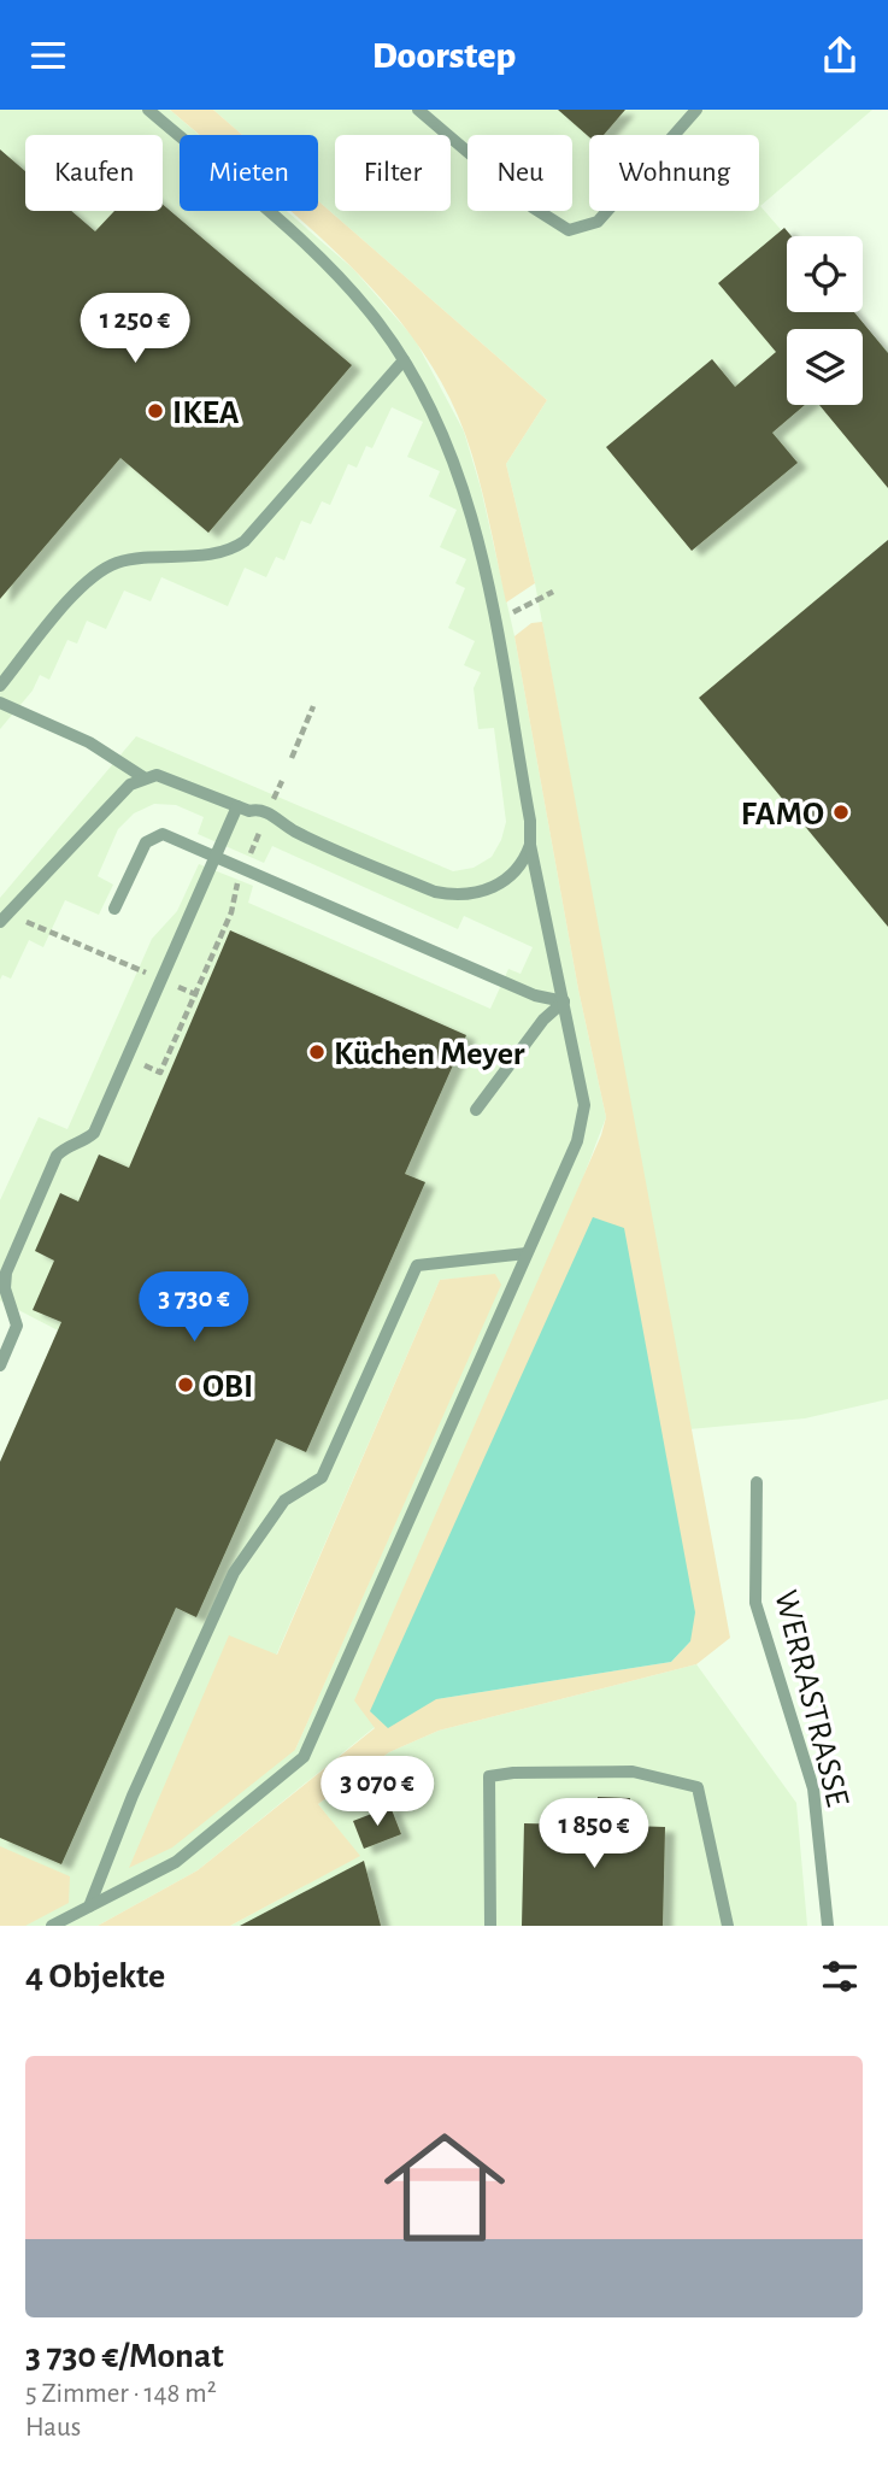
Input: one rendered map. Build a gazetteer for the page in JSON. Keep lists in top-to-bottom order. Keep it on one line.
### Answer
{"streets":{"lane":["WERRASTRASSE"]},"places":["IKEA","FAMO","Küchen Meyer","OBI"],"page":{"header":"Doorstep","chip":["Kaufen","Mieten","Filter","Neu","Wohnung"],"price":["1 250 €","3 730 €","3 070 €","1 850 €"],"heading":"4 Objekte","list":[{"name":"3 730 €/Monat","note":"5 Zimmer · 148 m² · Haus"}]}}
